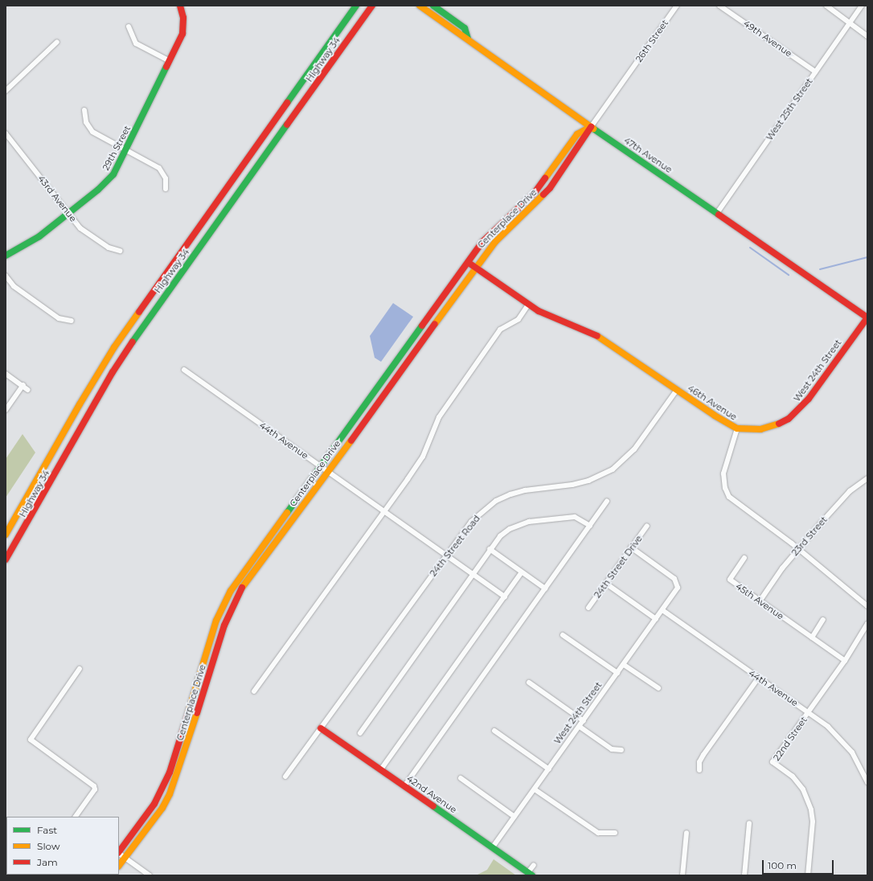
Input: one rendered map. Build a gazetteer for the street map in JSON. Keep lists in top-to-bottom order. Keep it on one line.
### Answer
{"streets":{"main road":["Highway 34","29th Street","47th Avenue","Centerplace Drive","West 24th Street","46th Avenue","42nd Avenue"],"street":["49th Avenue","26th Street","West 25th Street","43rd Avenue","44th Avenue","23rd Street","24th Street Road","24th Street Drive","45th Avenue","22nd Street"]},"crossings":[["49th Avenue","West 25th Street"],["26th Street","Centerplace Drive"],["West 25th Street","47th Avenue"],["29th Street","43rd Avenue"],["47th Avenue","Centerplace Drive"],["47th Avenue","West 24th Street"],["Centerplace Drive","46th Avenue"],["Centerplace Drive","44th Avenue"],["West 24th Street","46th Avenue"],["West 24th Street","44th Avenue"],["West 24th Street","24th Street Drive"],["West 24th Street","42nd Avenue"],["46th Avenue","23rd Street"],["46th Avenue","24th Street Road"],["44th Avenue","24th Street Road"],["44th Avenue","22nd Street"],["23rd Street","45th Avenue"],["24th Street Road","42nd Avenue"],["45th Avenue","22nd Street"]],"legend":["Fast","Slow","Jam"],"scale_bar":"100 m"}
